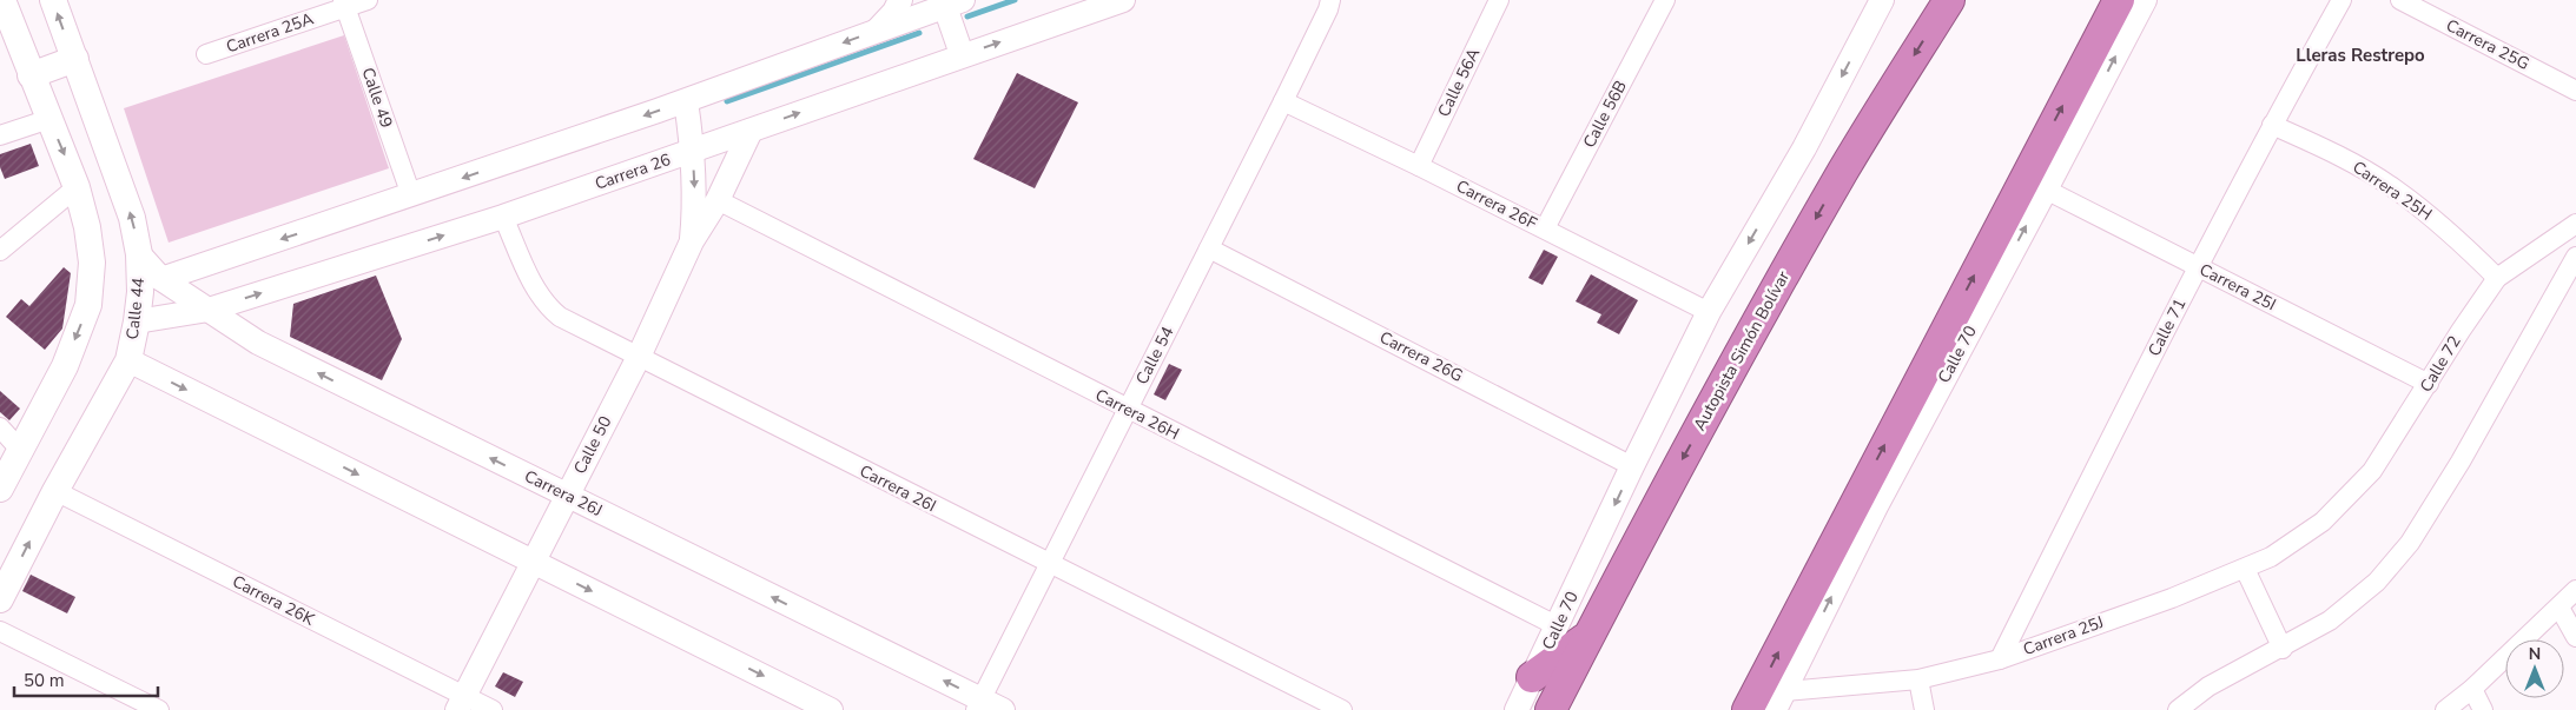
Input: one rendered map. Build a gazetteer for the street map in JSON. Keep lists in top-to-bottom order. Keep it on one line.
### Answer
{"streets":{"highway":["Autopista Simón Bolívar"],"main road":["Calle 44"],"street":["Carrera 25A","Carrera 25G","Calle 56A","Calle 49","Calle 56B","Carrera 26","Carrera 25H","Carrera 26F","Carrera 25I","Calle 71","Calle 70","Calle 54","Carrera 26G","Calle 72","Carrera 26H","Calle 50","Carrera 26I","Carrera 26J","Carrera 26K","Carrera 25J"]},"crossings":[["Carrera 25A","Calle 49"],["Calle 56A","Carrera 26F"],["Calle 56B","Carrera 26F"],["Carrera 26","Calle 44"],["Carrera 26","Calle 50"],["Carrera 26","Carrera 26I"],["Carrera 26","Carrera 26J"],["Carrera 25H","Calle 71"],["Carrera 25H","Calle 72"],["Carrera 26F","Calle 70"],["Carrera 26F","Calle 54"],["Carrera 25I","Calle 71"],["Carrera 25I","Calle 70"],["Carrera 25I","Calle 72"],["Calle 44","Carrera 26J"],["Calle 44","Carrera 26K"],["Calle 71","Carrera 25J"],["Calle 70","Carrera 26G"],["Calle 70","Carrera 26H"],["Calle 70","Carrera 25J"],["Calle 54","Carrera 26G"],["Calle 54","Carrera 26H"],["Calle 54","Carrera 26I"],["Calle 54","Carrera 26J"],["Calle 72","Carrera 25J"],["Carrera 26H","Calle 50"],["Calle 50","Carrera 26I"],["Calle 50","Carrera 26J"],["Calle 50","Carrera 26K"]],"districts":["Lleras Restrepo"],"scale_bar":"50 m","north":"top"}
